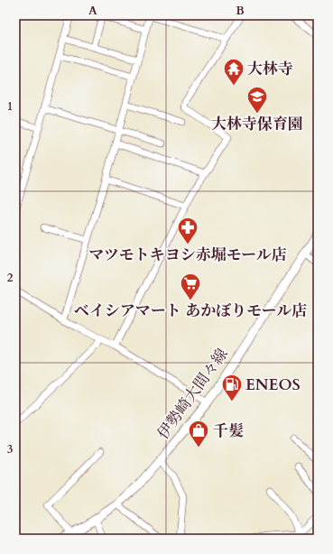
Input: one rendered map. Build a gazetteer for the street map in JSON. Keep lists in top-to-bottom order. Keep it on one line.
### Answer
{"streets":{"main road":["伊勢崎大間々線"]},"places":{"temple":["大林寺"],"school or university":["大林寺保育園"],"pharmacy":["マツモトキヨシ赤堀モール店"],"supermarket":["ベイシアマート あかぼりモール店"],"fuel station":["ENEOS"],"shop":["千髪"]},"grid":{"columns":["A","B"],"rows":["1","2","3"]}}
